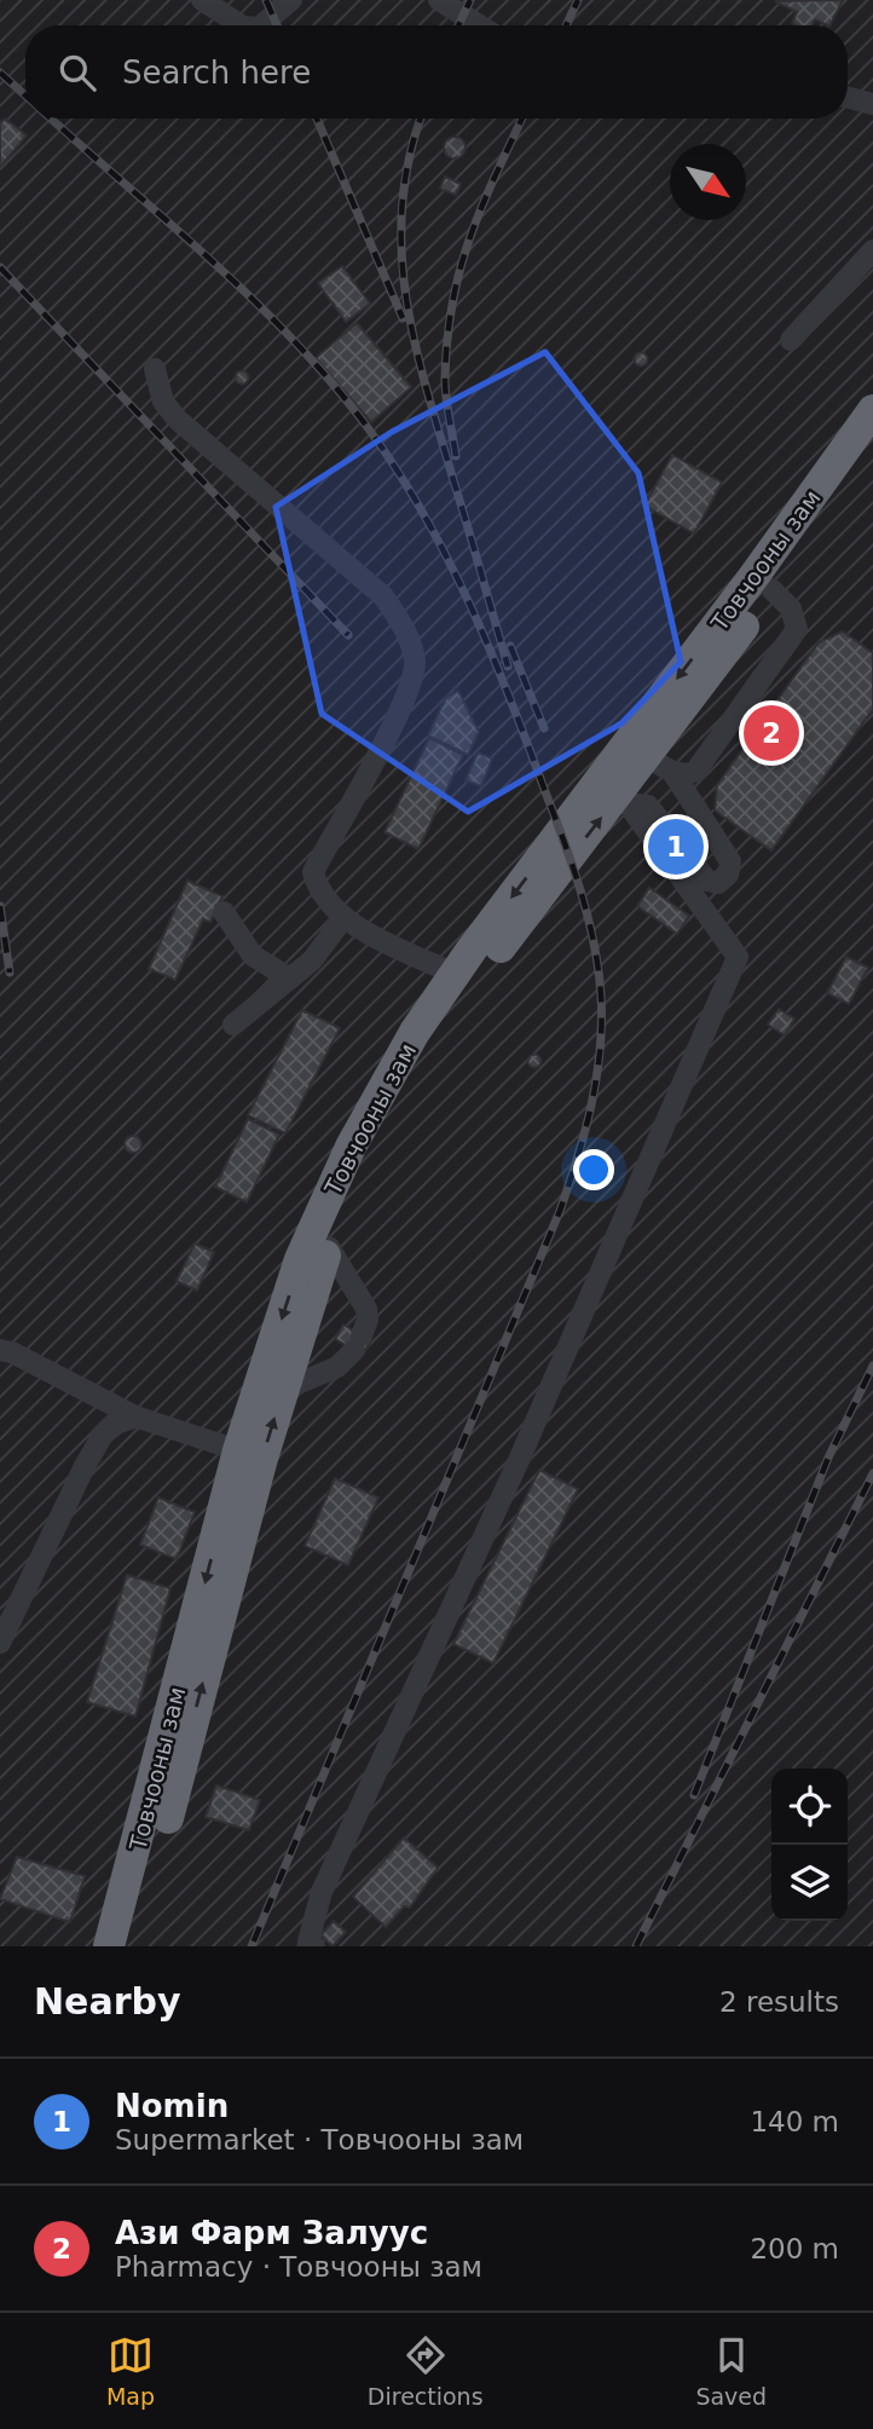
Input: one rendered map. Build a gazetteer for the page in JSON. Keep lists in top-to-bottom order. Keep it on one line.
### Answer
{"streets":{"highway":["Товчооны зам"]},"north":"bottom right","page":{"search":"Search here","pins":["2","1"],"heading":["Nearby","2 results"],"list":[{"mark":"1","name":"Nomin","note":"Supermarket · Товчооны зам","value":"140 m"},{"mark":"2","name":"Ази Фарм Залуус","note":"Pharmacy · Товчооны зам","value":"200 m"}],"nav":["Map","Directions","Saved"]}}
